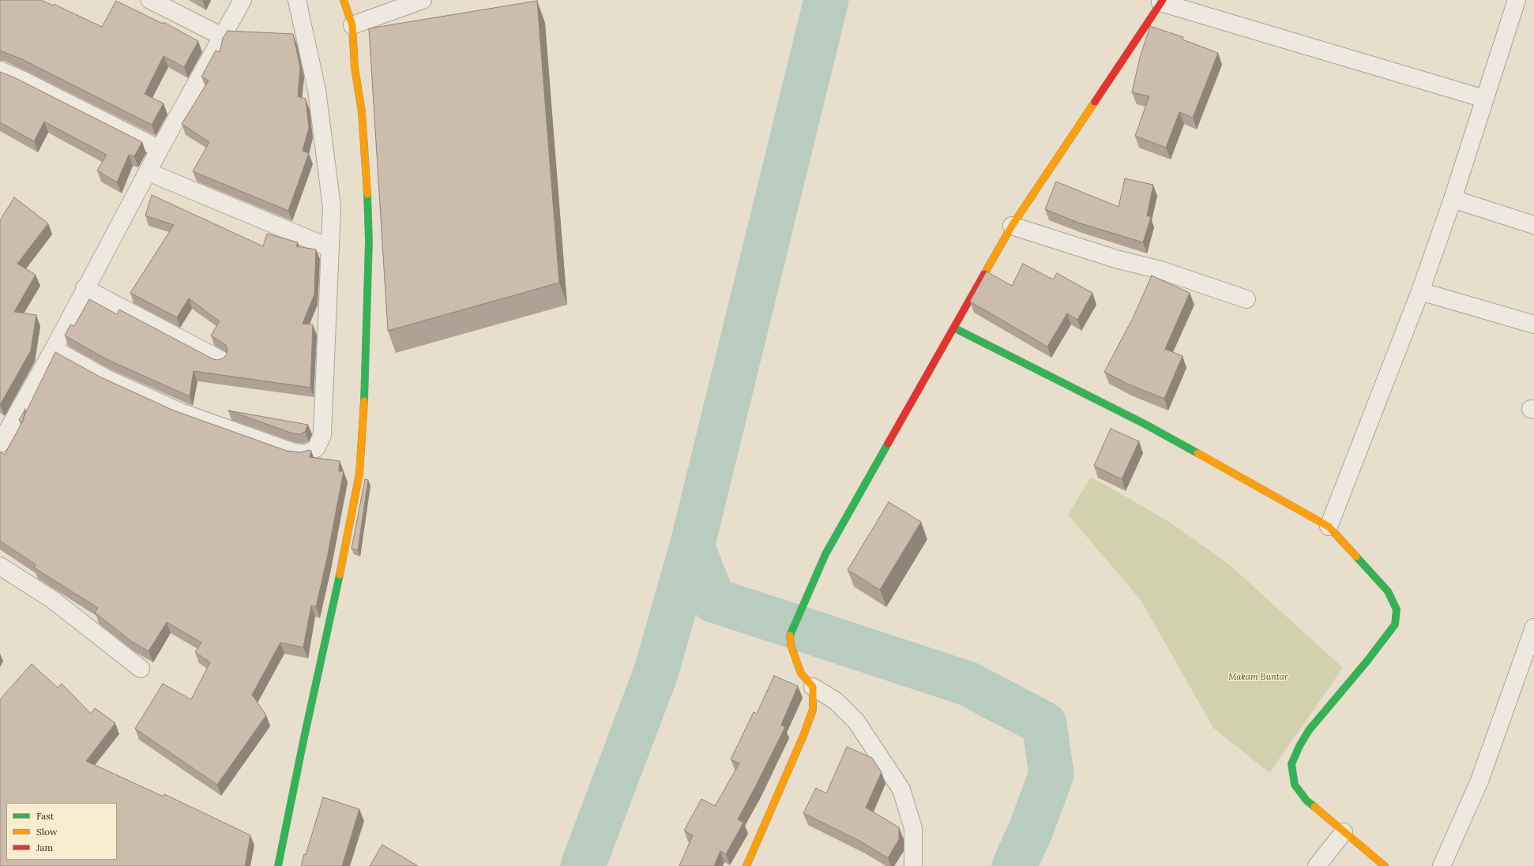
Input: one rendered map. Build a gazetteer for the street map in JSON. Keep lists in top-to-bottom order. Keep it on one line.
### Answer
{"parks":["Makam Buntar"],"legend":["Fast","Slow","Jam"]}
